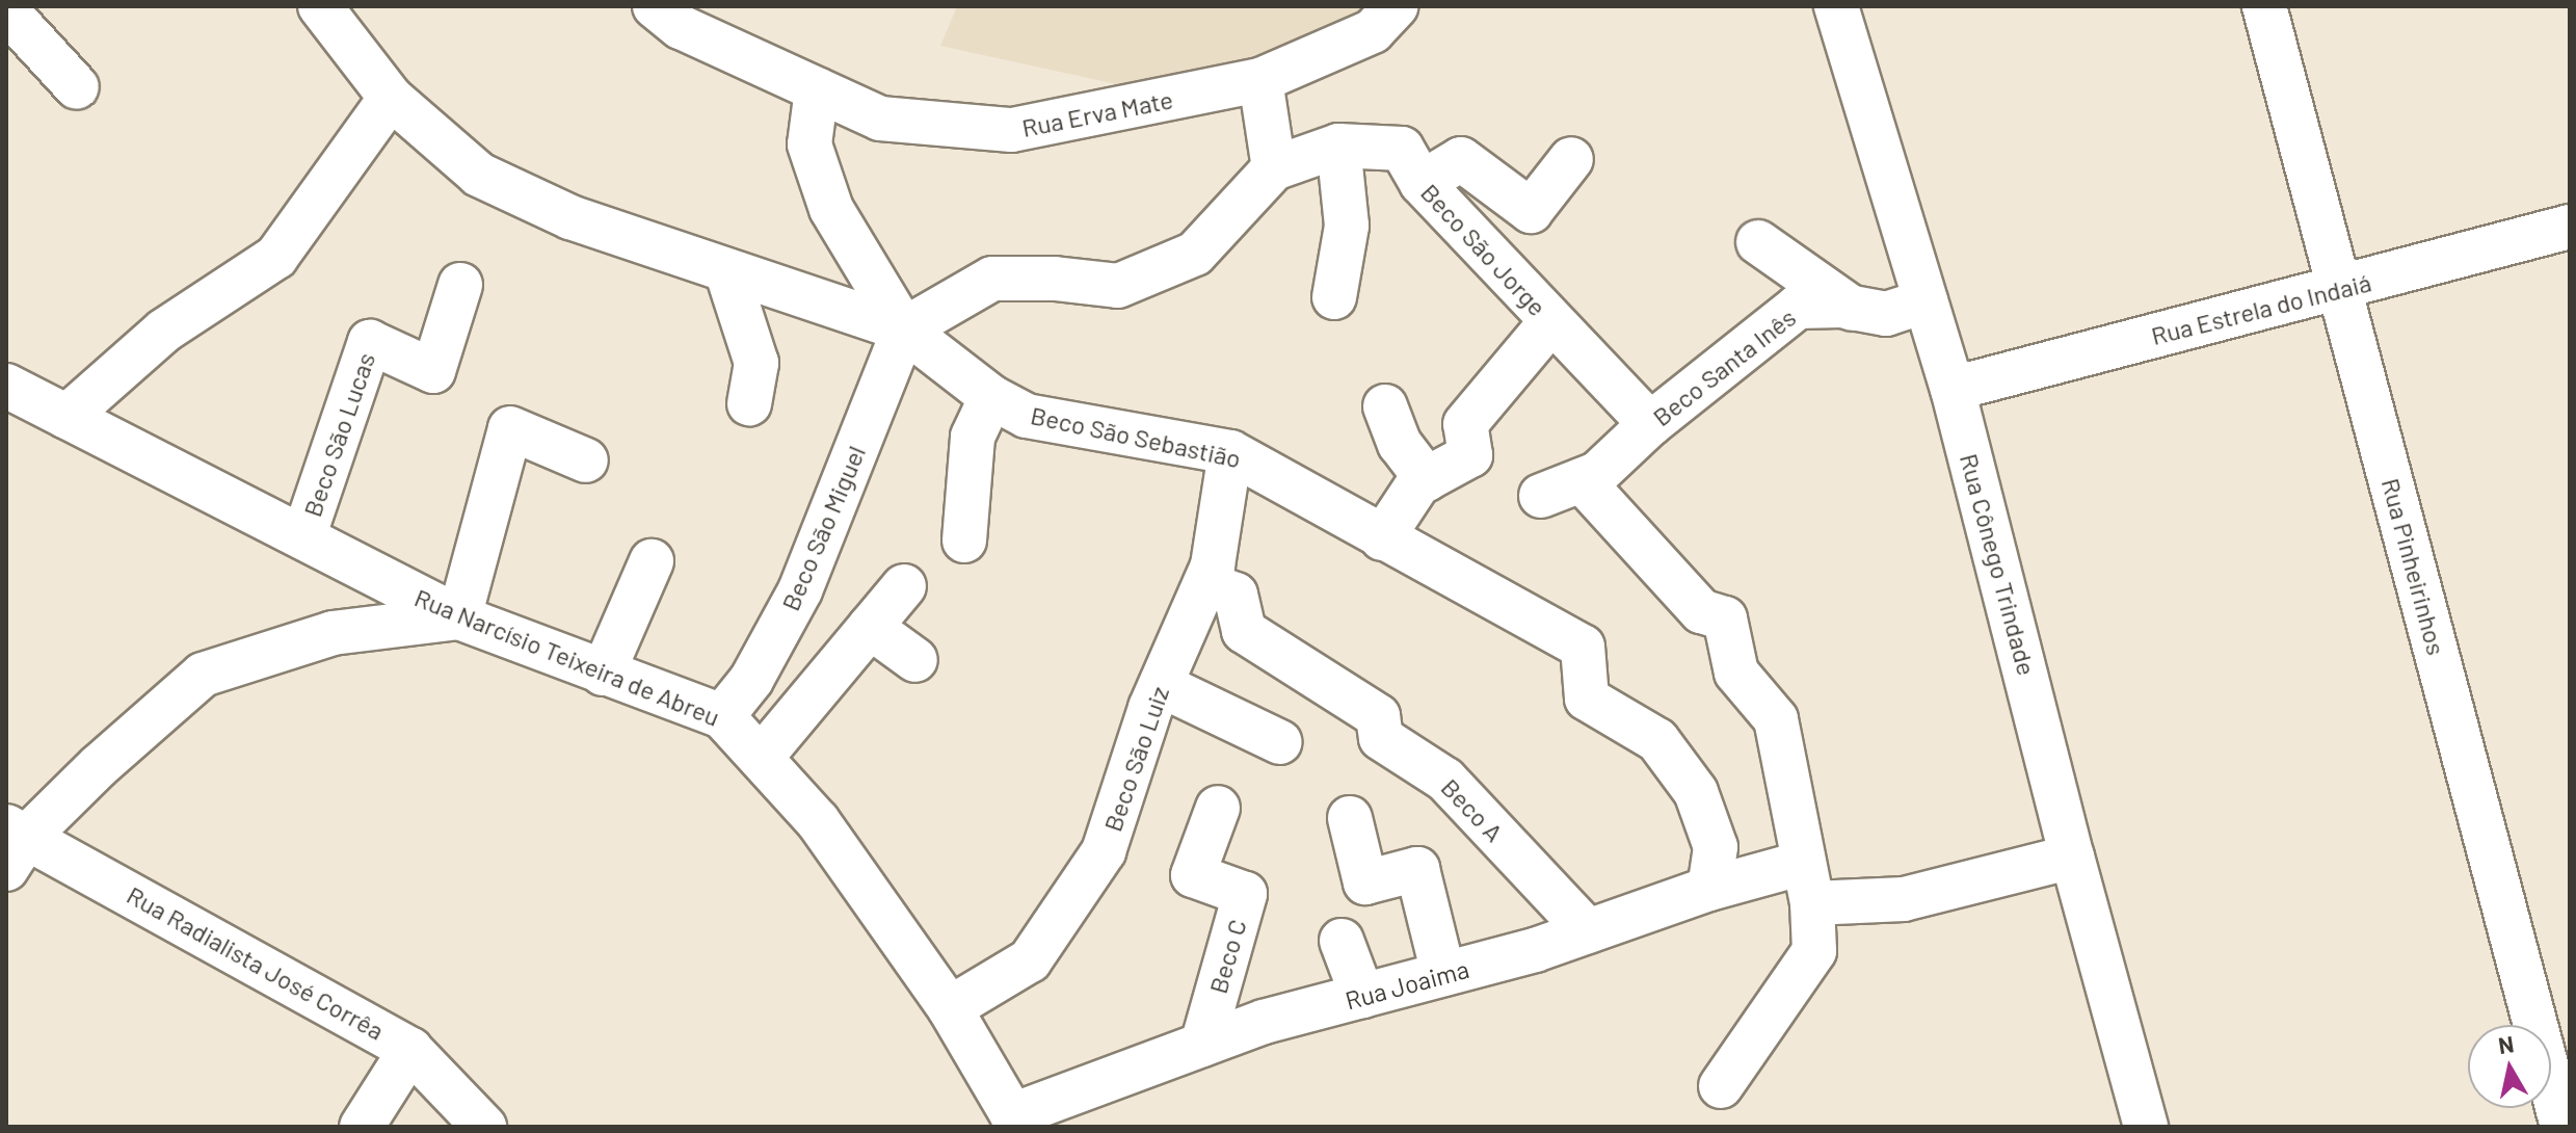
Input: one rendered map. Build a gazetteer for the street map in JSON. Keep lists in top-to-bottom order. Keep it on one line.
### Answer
{"streets":{"street":["Rua Erva Mate","Beco São Jorge","Rua Estrela do Indaiá","Beco Santa Inês","Beco São Lucas","Beco São Sebastião","Beco São Miguel","Rua Cônego Trindade","Rua Pinheirinhos","Rua Narcísio Teixeira de Abreu","Beco São Luiz","Beco A","Beco C","Rua Radialista José Corrêa","Rua Joaima"]},"crossings":[["Beco São Jorge","Beco Santa Inês"],["Beco São Jorge","Beco São Sebastião"],["Beco São Jorge","Beco São Miguel"],["Rua Estrela do Indaiá","Rua Cônego Trindade"],["Rua Estrela do Indaiá","Rua Pinheirinhos"],["Beco Santa Inês","Rua Cônego Trindade"],["Beco São Lucas","Rua Narcísio Teixeira de Abreu"],["Beco São Sebastião","Beco São Miguel"],["Beco São Sebastião","Beco São Luiz"],["Beco São Sebastião","Rua Joaima"],["Beco São Miguel","Rua Narcísio Teixeira de Abreu"],["Rua Cônego Trindade","Rua Joaima"],["Rua Narcísio Teixeira de Abreu","Beco São Luiz"],["Rua Narcísio Teixeira de Abreu","Rua Joaima"],["Beco São Luiz","Beco A"],["Beco A","Rua Joaima"],["Beco C","Rua Joaima"]],"north":"top"}
